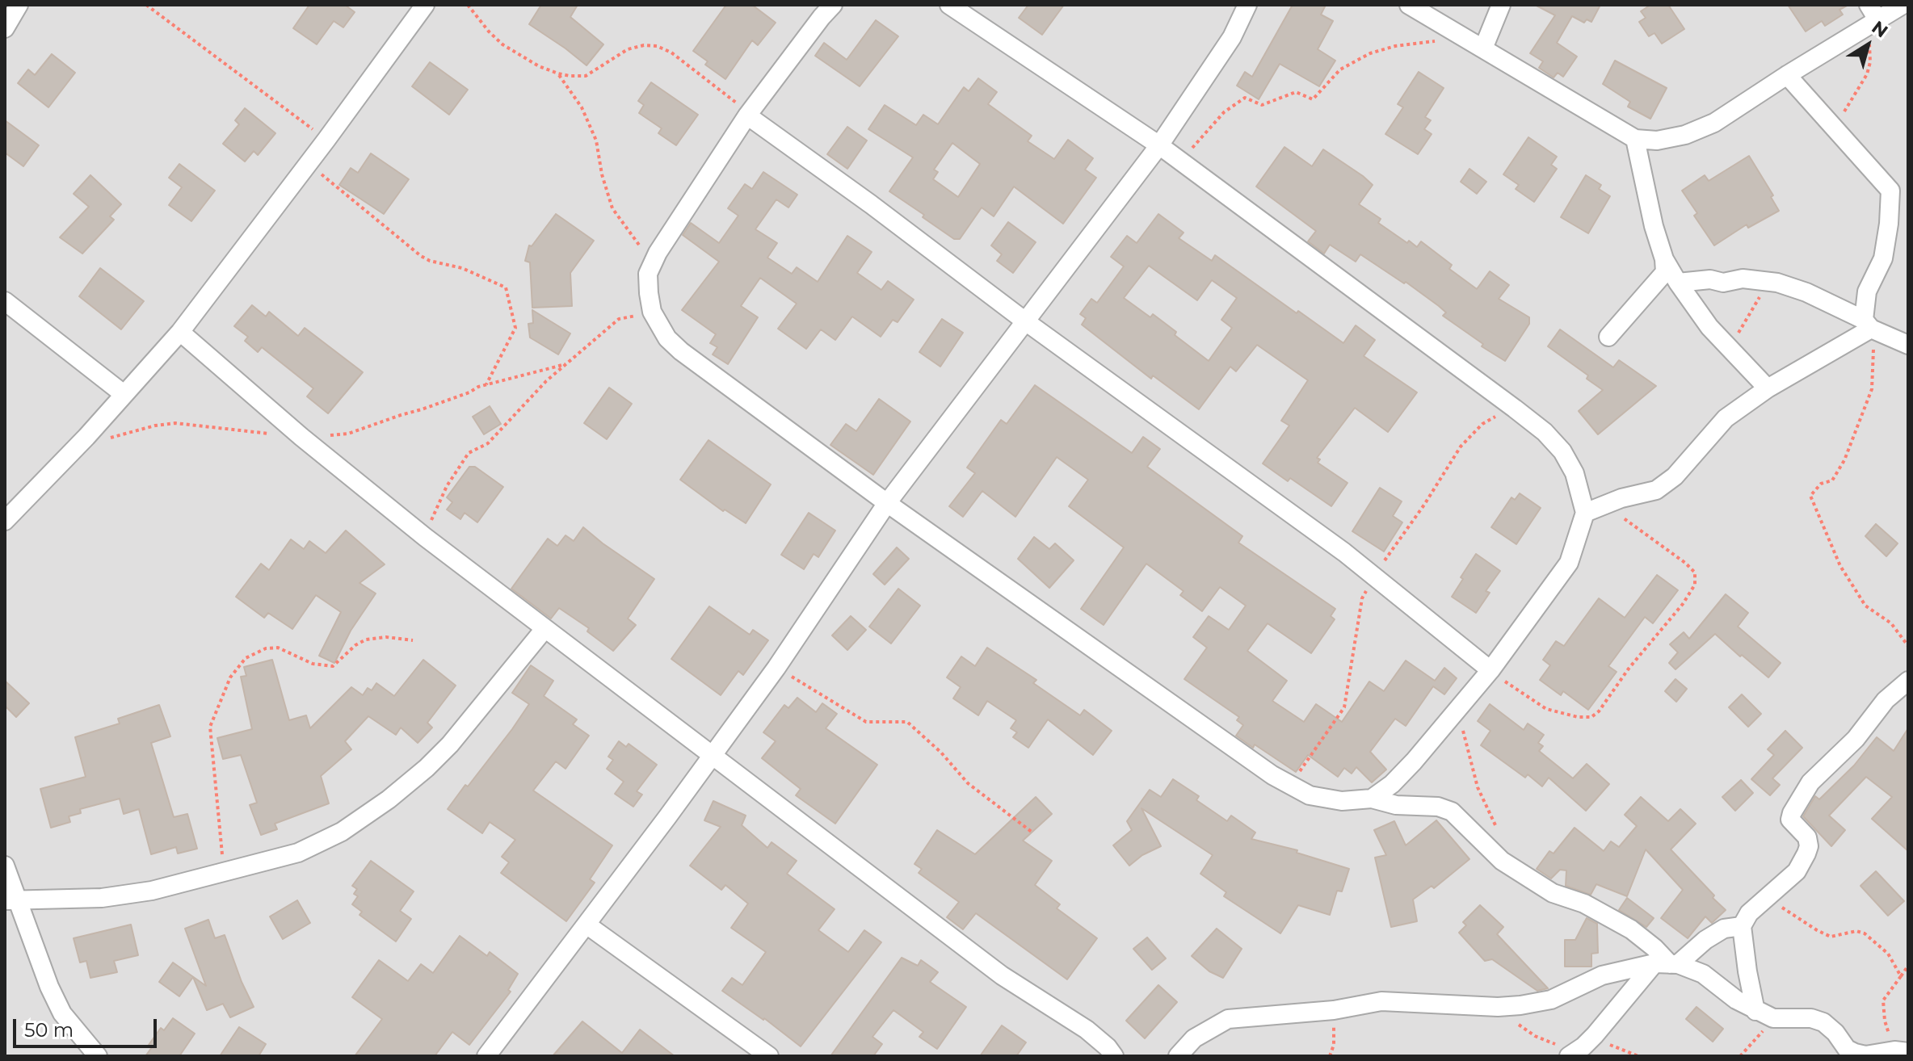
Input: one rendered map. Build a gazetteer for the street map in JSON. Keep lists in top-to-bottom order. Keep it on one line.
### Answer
{"scale_bar":"50 m","north":"top right"}
